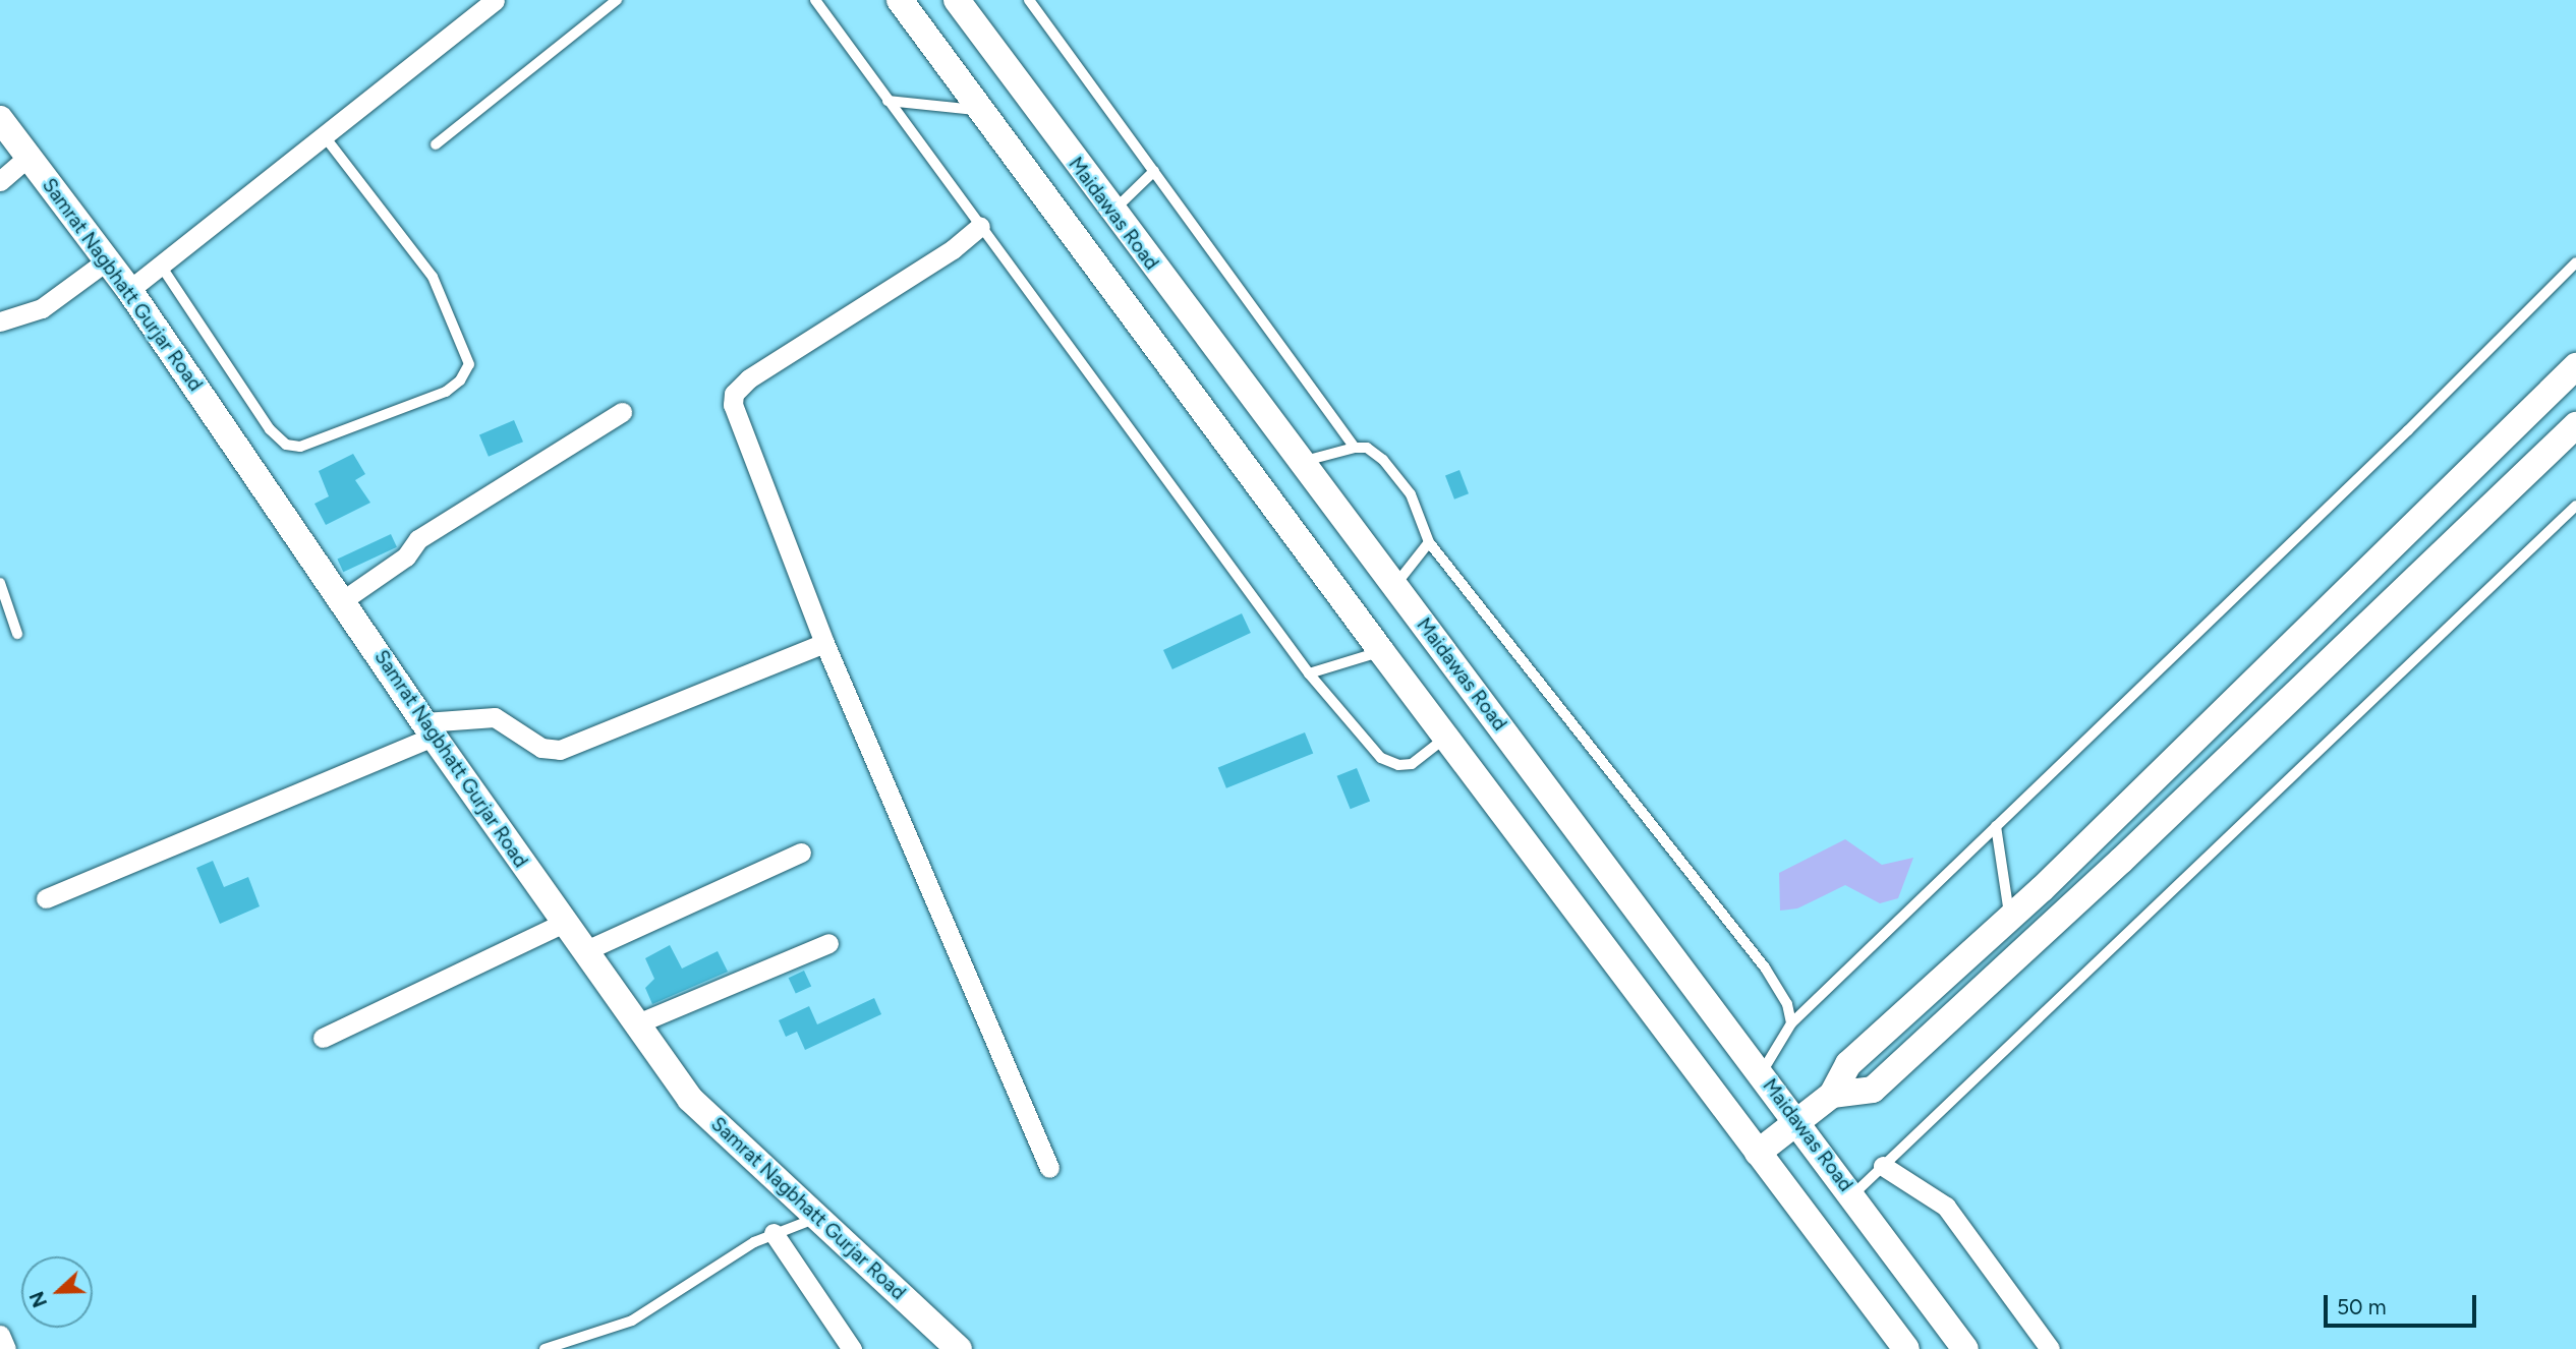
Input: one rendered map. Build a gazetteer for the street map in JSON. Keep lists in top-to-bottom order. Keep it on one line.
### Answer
{"streets":{"street":["Maidawas Road","Samrat Nagbhatt Gurjar Road"]},"scale_bar":"50 m","north":"left"}
